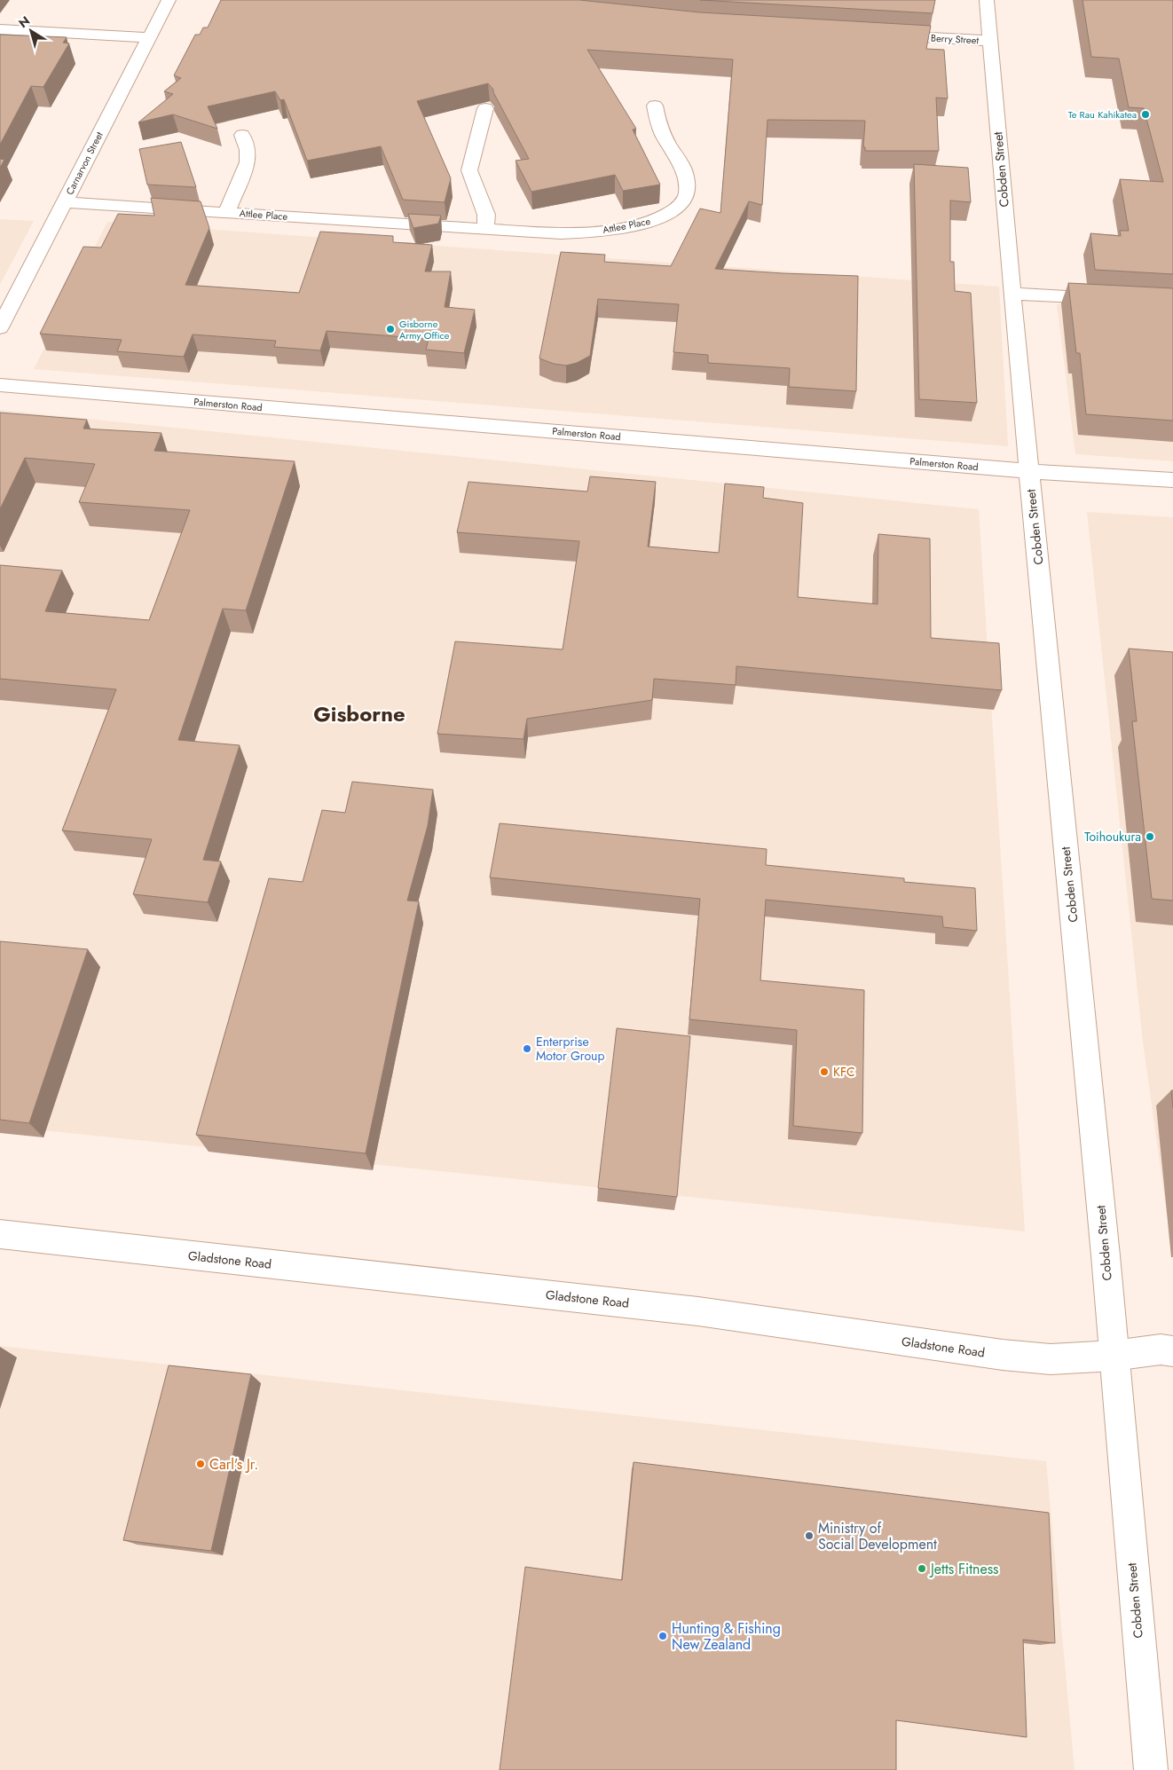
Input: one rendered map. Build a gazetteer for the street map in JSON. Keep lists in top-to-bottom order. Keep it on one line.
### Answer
{"streets":{"street":["Berry Street","Carnarvon Street","Cobden Street","Attlee Place","Palmerston Road","Gladstone Road"]},"crossings":[["Berry Street","Cobden Street"],["Carnarvon Street","Attlee Place"],["Cobden Street","Palmerston Road"],["Cobden Street","Gladstone Road"]],"districts":["Gisborne"],"places":["Te Rau Kahikatea","Gisborne Army Office","Toihoukura","Enterprise Motor Group","KFC","Carl's Jr.","Ministry of Social Development","Jetts Fitness","Hunting & Fishing New Zealand"],"north":"top left"}
